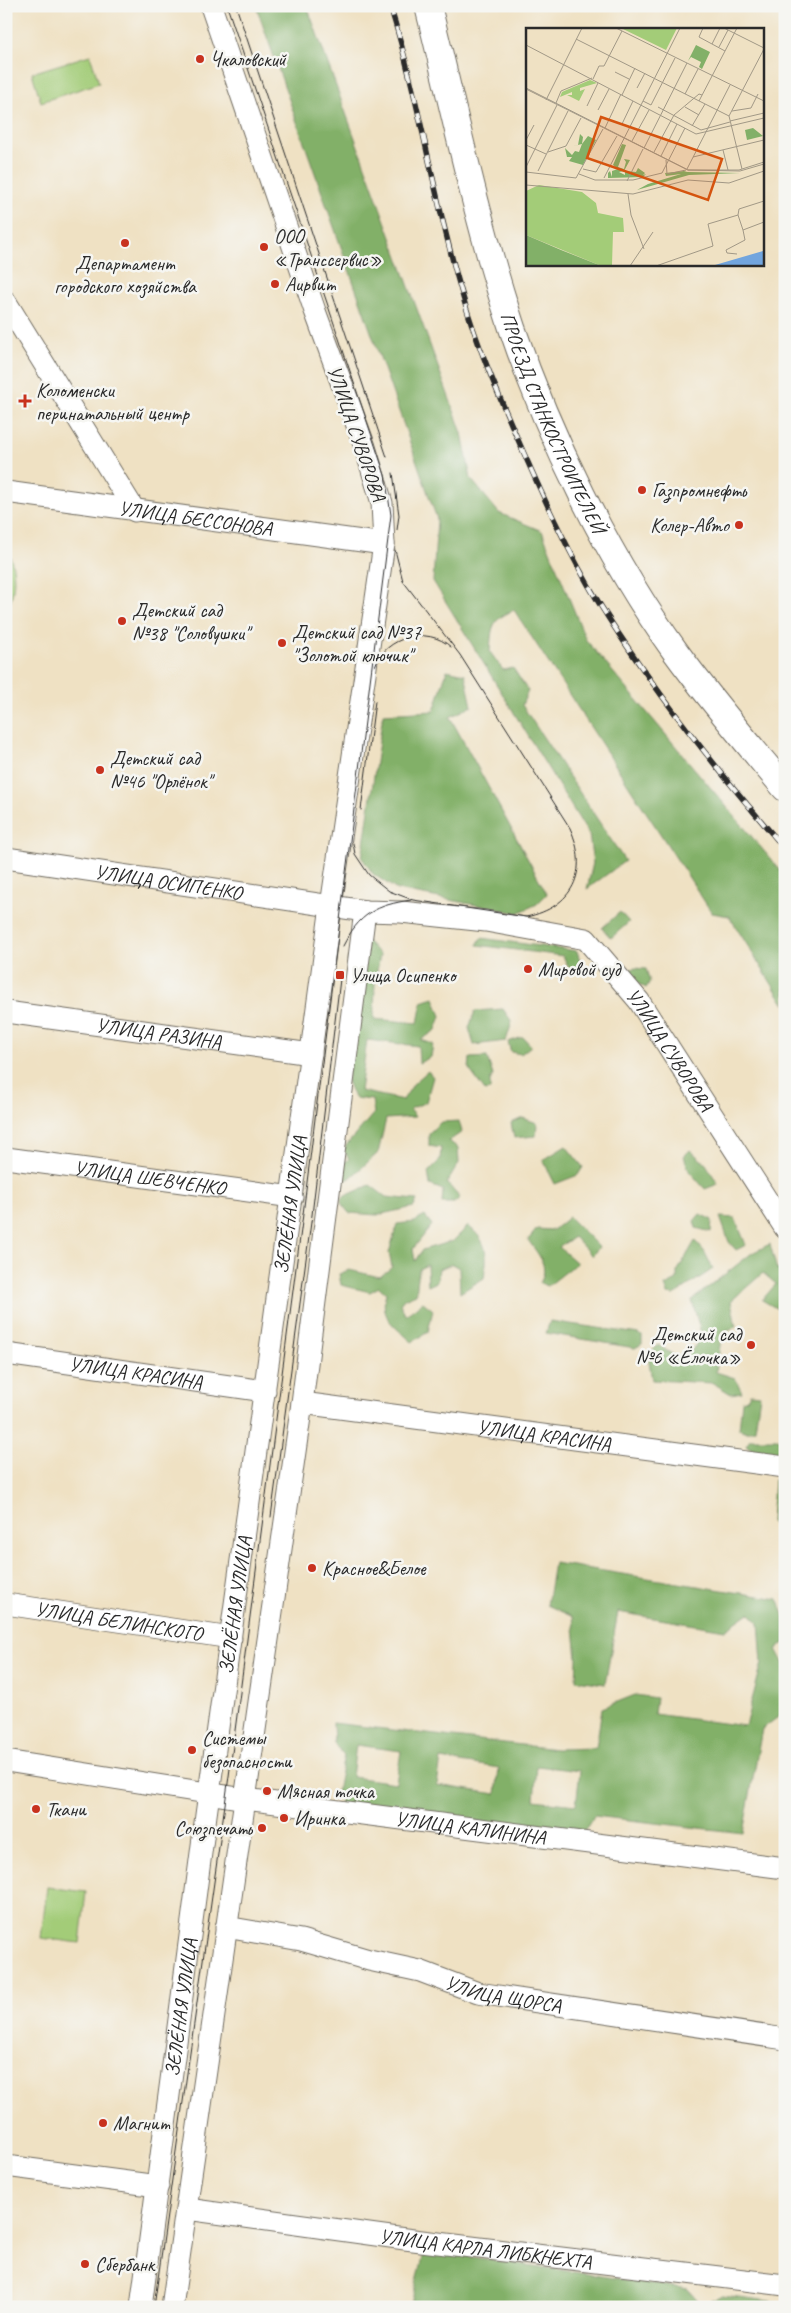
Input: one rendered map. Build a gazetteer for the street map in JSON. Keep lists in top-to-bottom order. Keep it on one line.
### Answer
{"streets":{"main road":["ПРОЕЗД СТАНКОСТРОИТЕЛЕЙ"],"street":["УЛИЦА СУВОРОВА","УЛИЦА БЕССОНОВА","УЛИЦА ОСИПЕНКО","УЛИЦА РАЗИНА","УЛИЦА ШЕВЧЕНКО","ЗЕЛЁНАЯ УЛИЦА","УЛИЦА КРАСИНА","УЛИЦА БЕЛИНСКОГО","УЛИЦА КАЛИНИНА","УЛИЦА ЩОРСА","УЛИЦА КАРЛА ЛИБКНЕХТА"]},"crossings":[["УЛИЦА СУВОРОВА","УЛИЦА БЕССОНОВА"],["УЛИЦА СУВОРОВА","УЛИЦА ОСИПЕНКО"],["УЛИЦА СУВОРОВА","ЗЕЛЁНАЯ УЛИЦА"],["УЛИЦА ОСИПЕНКО","ЗЕЛЁНАЯ УЛИЦА"],["УЛИЦА РАЗИНА","ЗЕЛЁНАЯ УЛИЦА"],["УЛИЦА ШЕВЧЕНКО","ЗЕЛЁНАЯ УЛИЦА"],["ЗЕЛЁНАЯ УЛИЦА","УЛИЦА КРАСИНА"],["ЗЕЛЁНАЯ УЛИЦА","УЛИЦА БЕЛИНСКОГО"],["ЗЕЛЁНАЯ УЛИЦА","УЛИЦА КАЛИНИНА"],["ЗЕЛЁНАЯ УЛИЦА","УЛИЦА ЩОРСА"],["ЗЕЛЁНАЯ УЛИЦА","УЛИЦА КАРЛА ЛИБКНЕХТА"]],"places":{"other":["Чкаловский","Департамент городского хозяйства","ООО «Транссервис»","Аирвит","Газпромнефть","Колер-Авто","Детский сад №38 \"Соловушки\"","Детский сад №37 \"Золотой ключик\"","Детский сад №46 \"Орлёнок\"","Мировой суд","Детский сад №6 «Ёлочка»","Красное&Белое","Системы безопасности","Мясная точка","Ткани","Иринка","Союзпечать","Магнит","Сбербанк"],"health":["Коломенски перинатальный центр"],"transit":["Улица Осипенко"]}}
